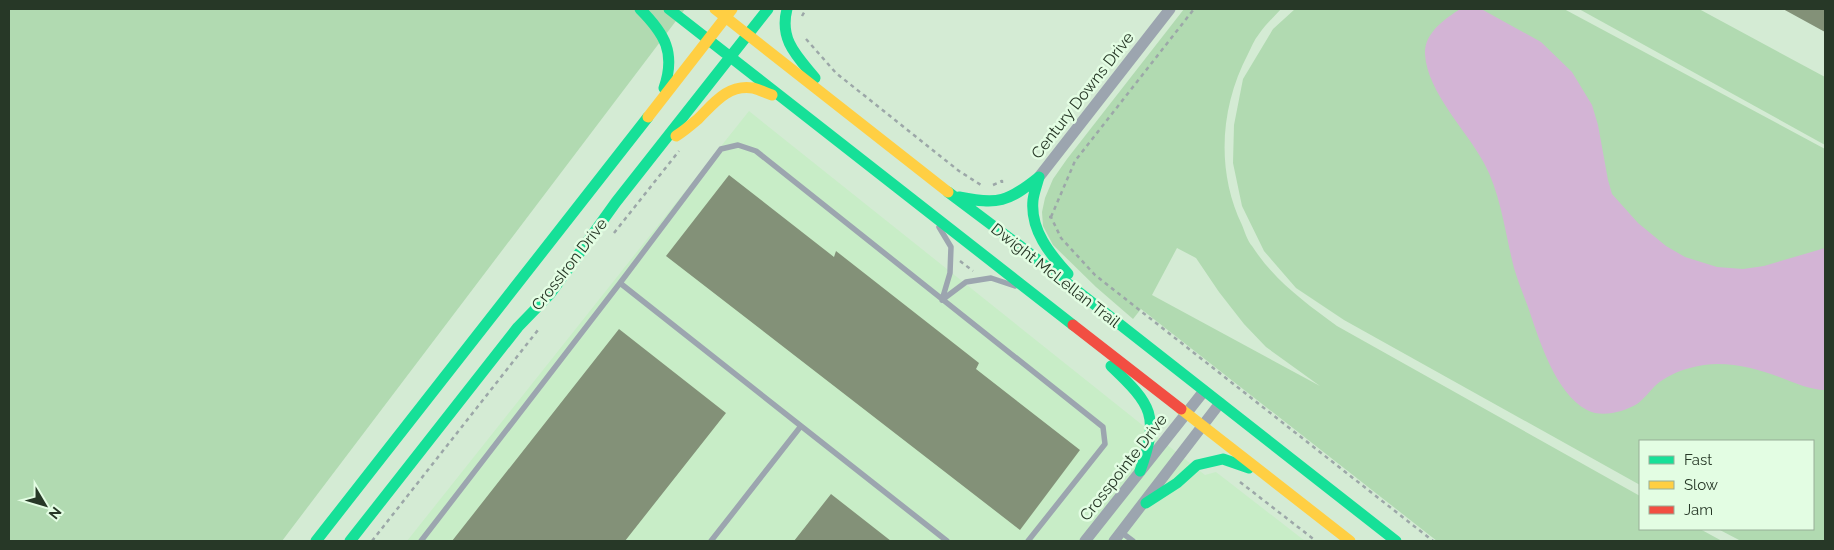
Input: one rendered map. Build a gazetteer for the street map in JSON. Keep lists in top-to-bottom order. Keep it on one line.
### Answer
{"streets":{"main road":["CrossIron Drive","Dwight McLellan Trail"],"street":["Century Downs Drive","Crosspointe Drive"]},"crossings":[["CrossIron Drive","Dwight McLellan Trail"],["Dwight McLellan Trail","Crosspointe Drive"]],"legend":["Fast","Slow","Jam"],"north":"bottom right"}
